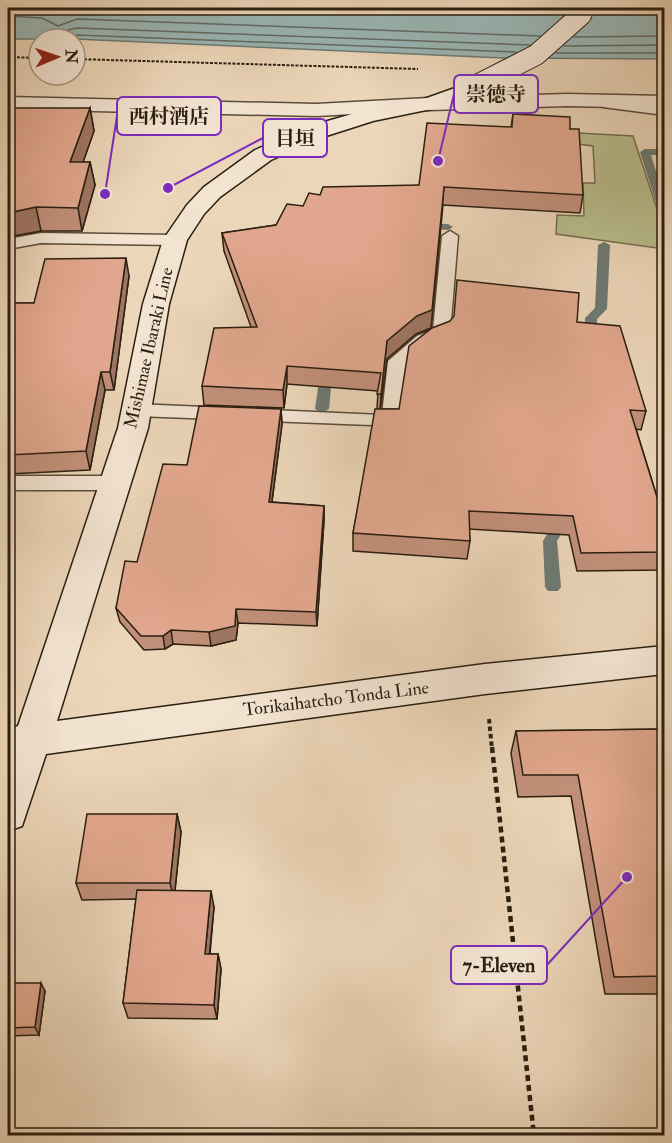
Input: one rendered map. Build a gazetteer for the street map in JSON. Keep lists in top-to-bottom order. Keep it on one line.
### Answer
{"streets":{"main road":["Mishimae Ibaraki Line","Torikaihatcho Tonda Line"]},"crossings":[["Mishimae Ibaraki Line","Torikaihatcho Tonda Line"]],"places":["崇徳寺","目垣","西村酒店","7-Eleven"],"north":"right"}
